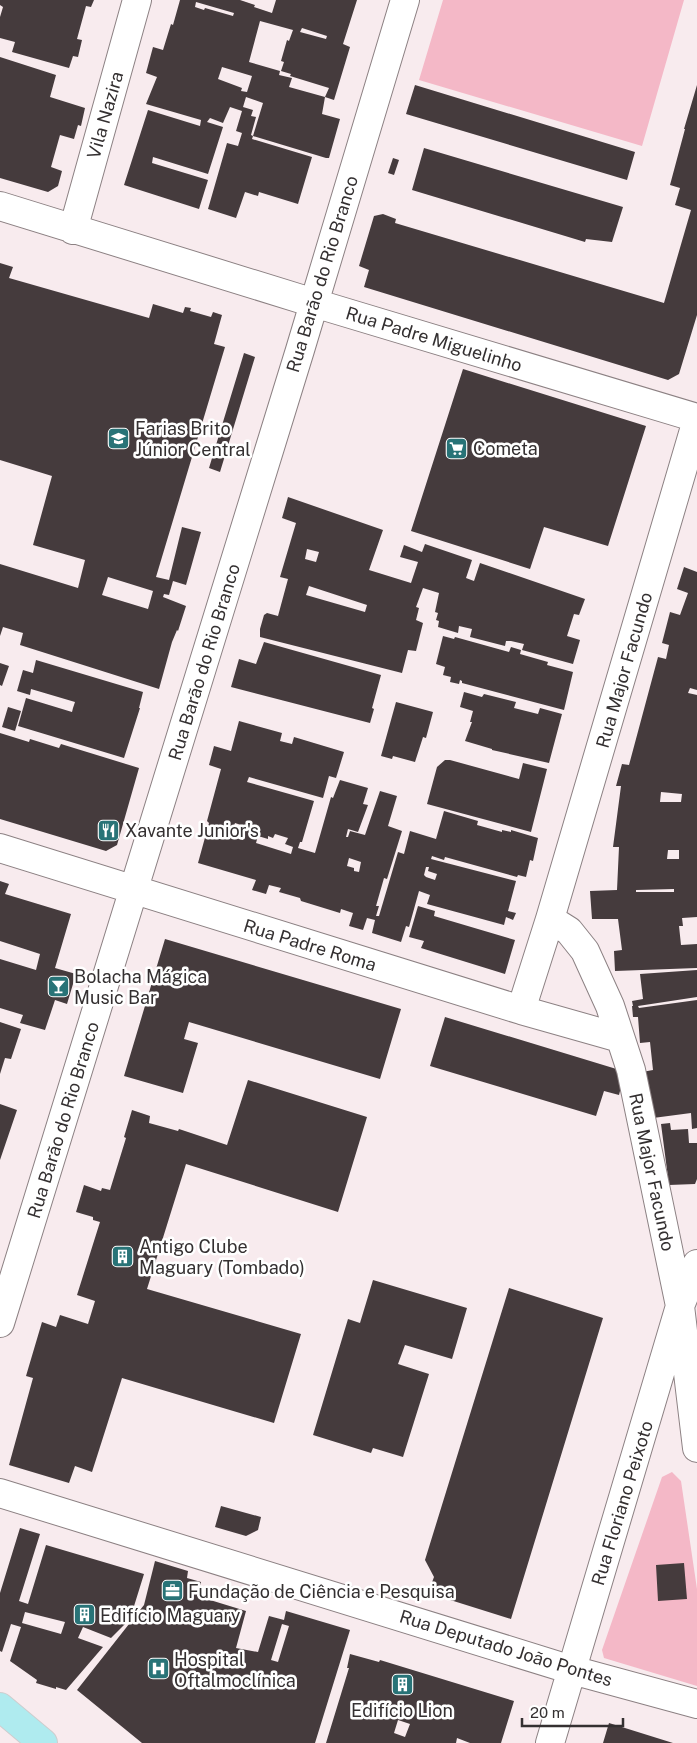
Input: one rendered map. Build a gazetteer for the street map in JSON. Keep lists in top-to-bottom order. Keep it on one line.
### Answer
{"streets":{"street":["Vila Nazira","Rua Barão do Rio Branco","Rua Padre Miguelinho","Rua Major Facundo","Rua Padre Roma","Rua Floriano Peixoto","Rua Deputado João Pontes"]},"crossings":[["Vila Nazira","Rua Padre Miguelinho"],["Rua Barão do Rio Branco","Rua Padre Miguelinho"],["Rua Barão do Rio Branco","Rua Padre Roma"],["Rua Padre Miguelinho","Rua Major Facundo"],["Rua Major Facundo","Rua Padre Roma"],["Rua Major Facundo","Rua Floriano Peixoto"],["Rua Floriano Peixoto","Rua Deputado João Pontes"]],"places":{"school or university":["Farias Brito Júnior Central"],"supermarket":["Cometa"],"restaurant":["Xavante Junior's"],"bar":["Bolacha Mágica Music Bar"],"building":["Antigo Clube Maguary (Tombado)","Edifício Maguary","Edifício Lion"],"office":["Fundação de Ciência e Pesquisa"],"hospital":["Hospital Oftalmoclínica"]},"scale_bar":"20 m"}
